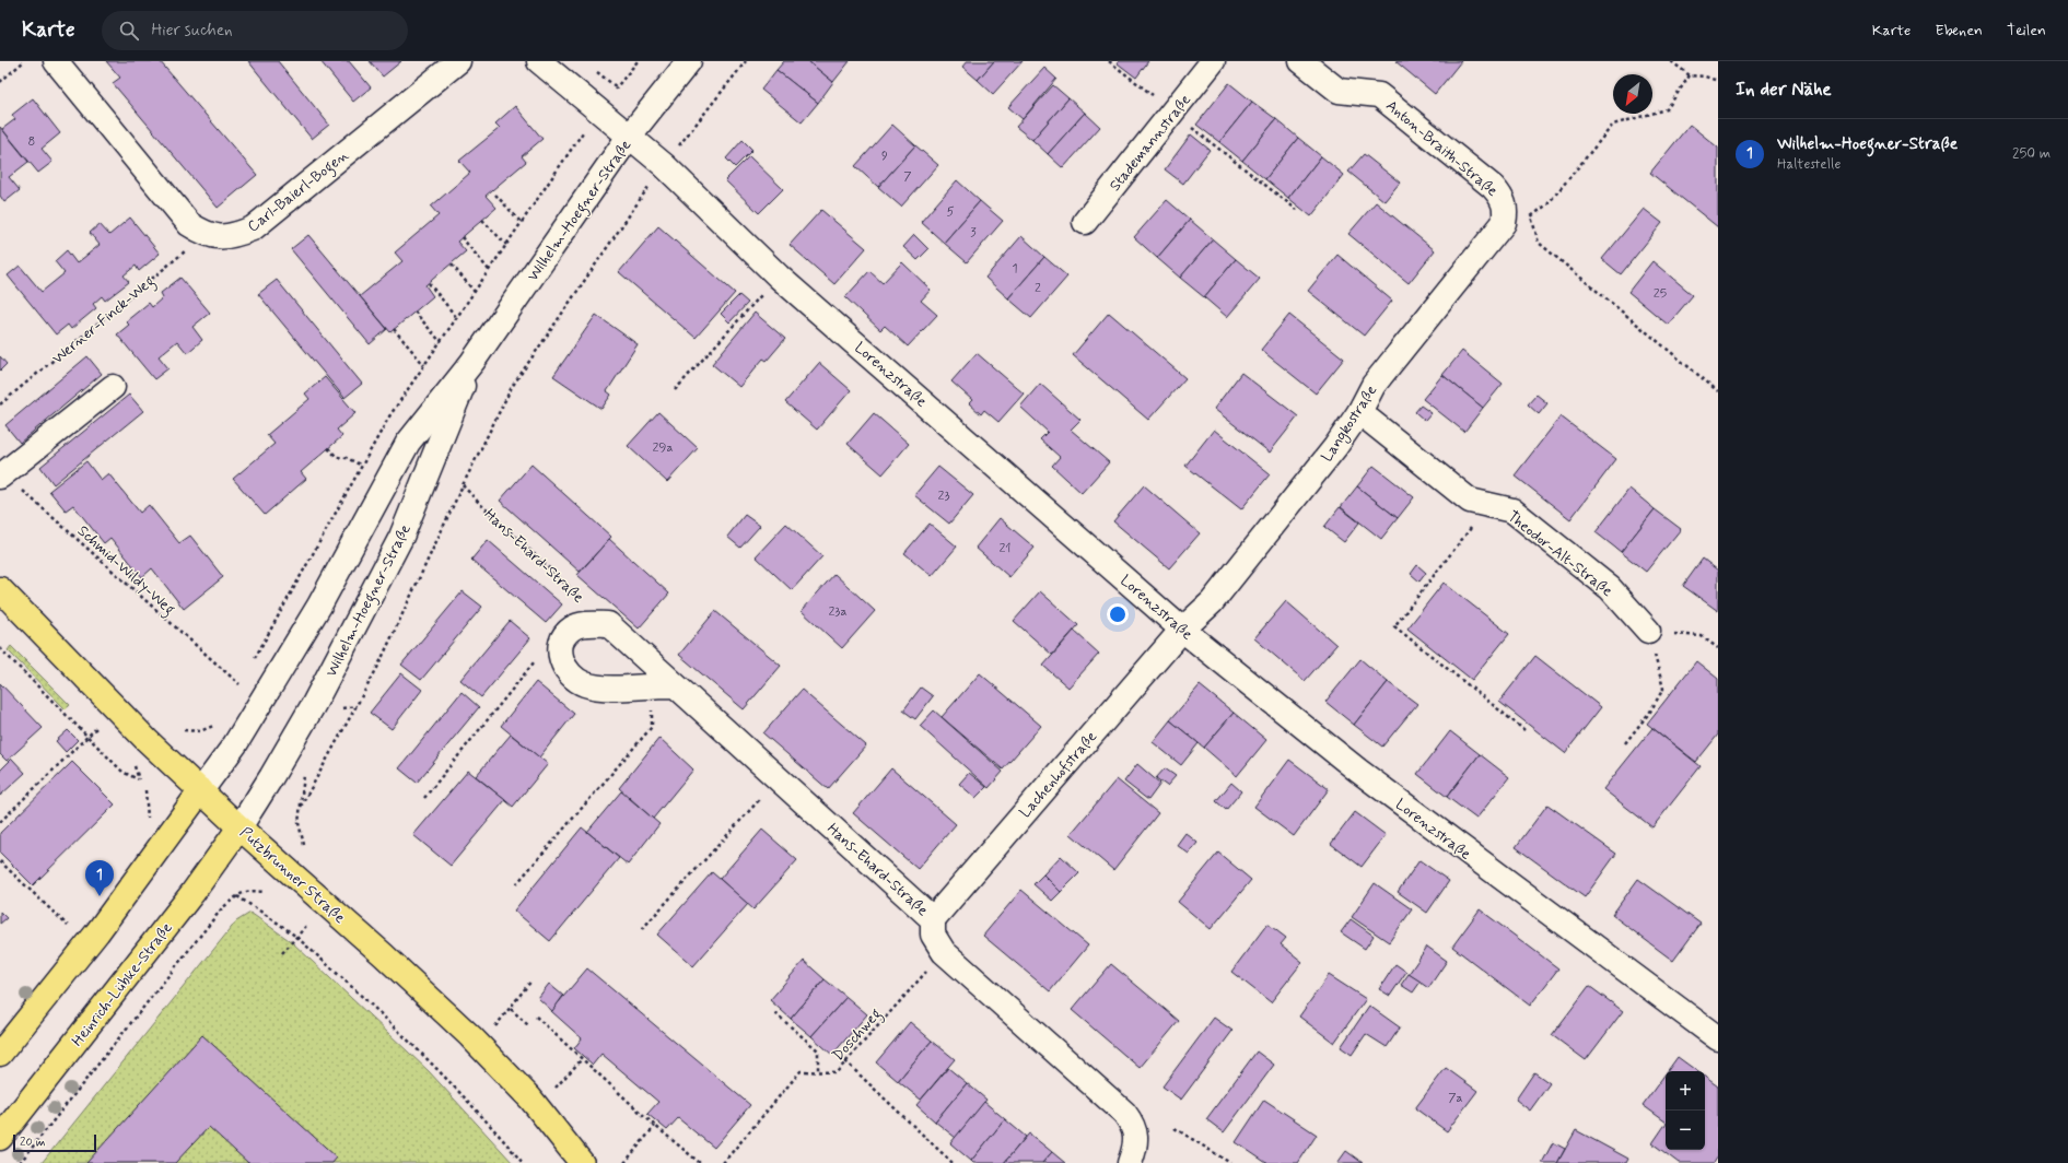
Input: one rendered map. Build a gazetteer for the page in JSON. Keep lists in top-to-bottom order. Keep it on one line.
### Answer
{"streets":{"main road":["Putzbrunner Straße","Heinrich-Lübke-Straße"],"street":["Stademannstraße","Anton-Braith-Straße","Carl-Baierl-Bogen","Wilhelm-Hoegner-Straße","Lorenzstraße","Langkostraße","Theodor-Alt-Straße","Hans-Ehard-Straße","Lachenhofstraße"],"path":["Werner-Finck-Weg","Schmid-Wildy-Weg","Doschweg"]},"crossings":[["Anton-Braith-Straße","Langkostraße"],["Carl-Baierl-Bogen","Werner-Finck-Weg"],["Wilhelm-Hoegner-Straße","Lorenzstraße"],["Wilhelm-Hoegner-Straße","Putzbrunner Straße"],["Wilhelm-Hoegner-Straße","Heinrich-Lübke-Straße"],["Lorenzstraße","Langkostraße"],["Lorenzstraße","Lachenhofstraße"],["Langkostraße","Theodor-Alt-Straße"],["Langkostraße","Lachenhofstraße"],["Hans-Ehard-Straße","Lachenhofstraße"],["Hans-Ehard-Straße","Doschweg"],["Putzbrunner Straße","Heinrich-Lübke-Straße"]],"house_numbers":["8","9","7","5","3","1","2","25","29a","23","21","23a","7a"],"scale_bar":"20 m","north":"bottom left","page":{"header":"Karte","search":"Hier suchen","nav":["Karte","Ebenen","Teilen"],"heading":"In der Nähe","list":[{"mark":"1","name":"Wilhelm-Hoegner-Straße","note":"Haltestelle","value":"250 m"}],"pins":"1","map_buttons":["+","−"],"scale":"20 m"}}
